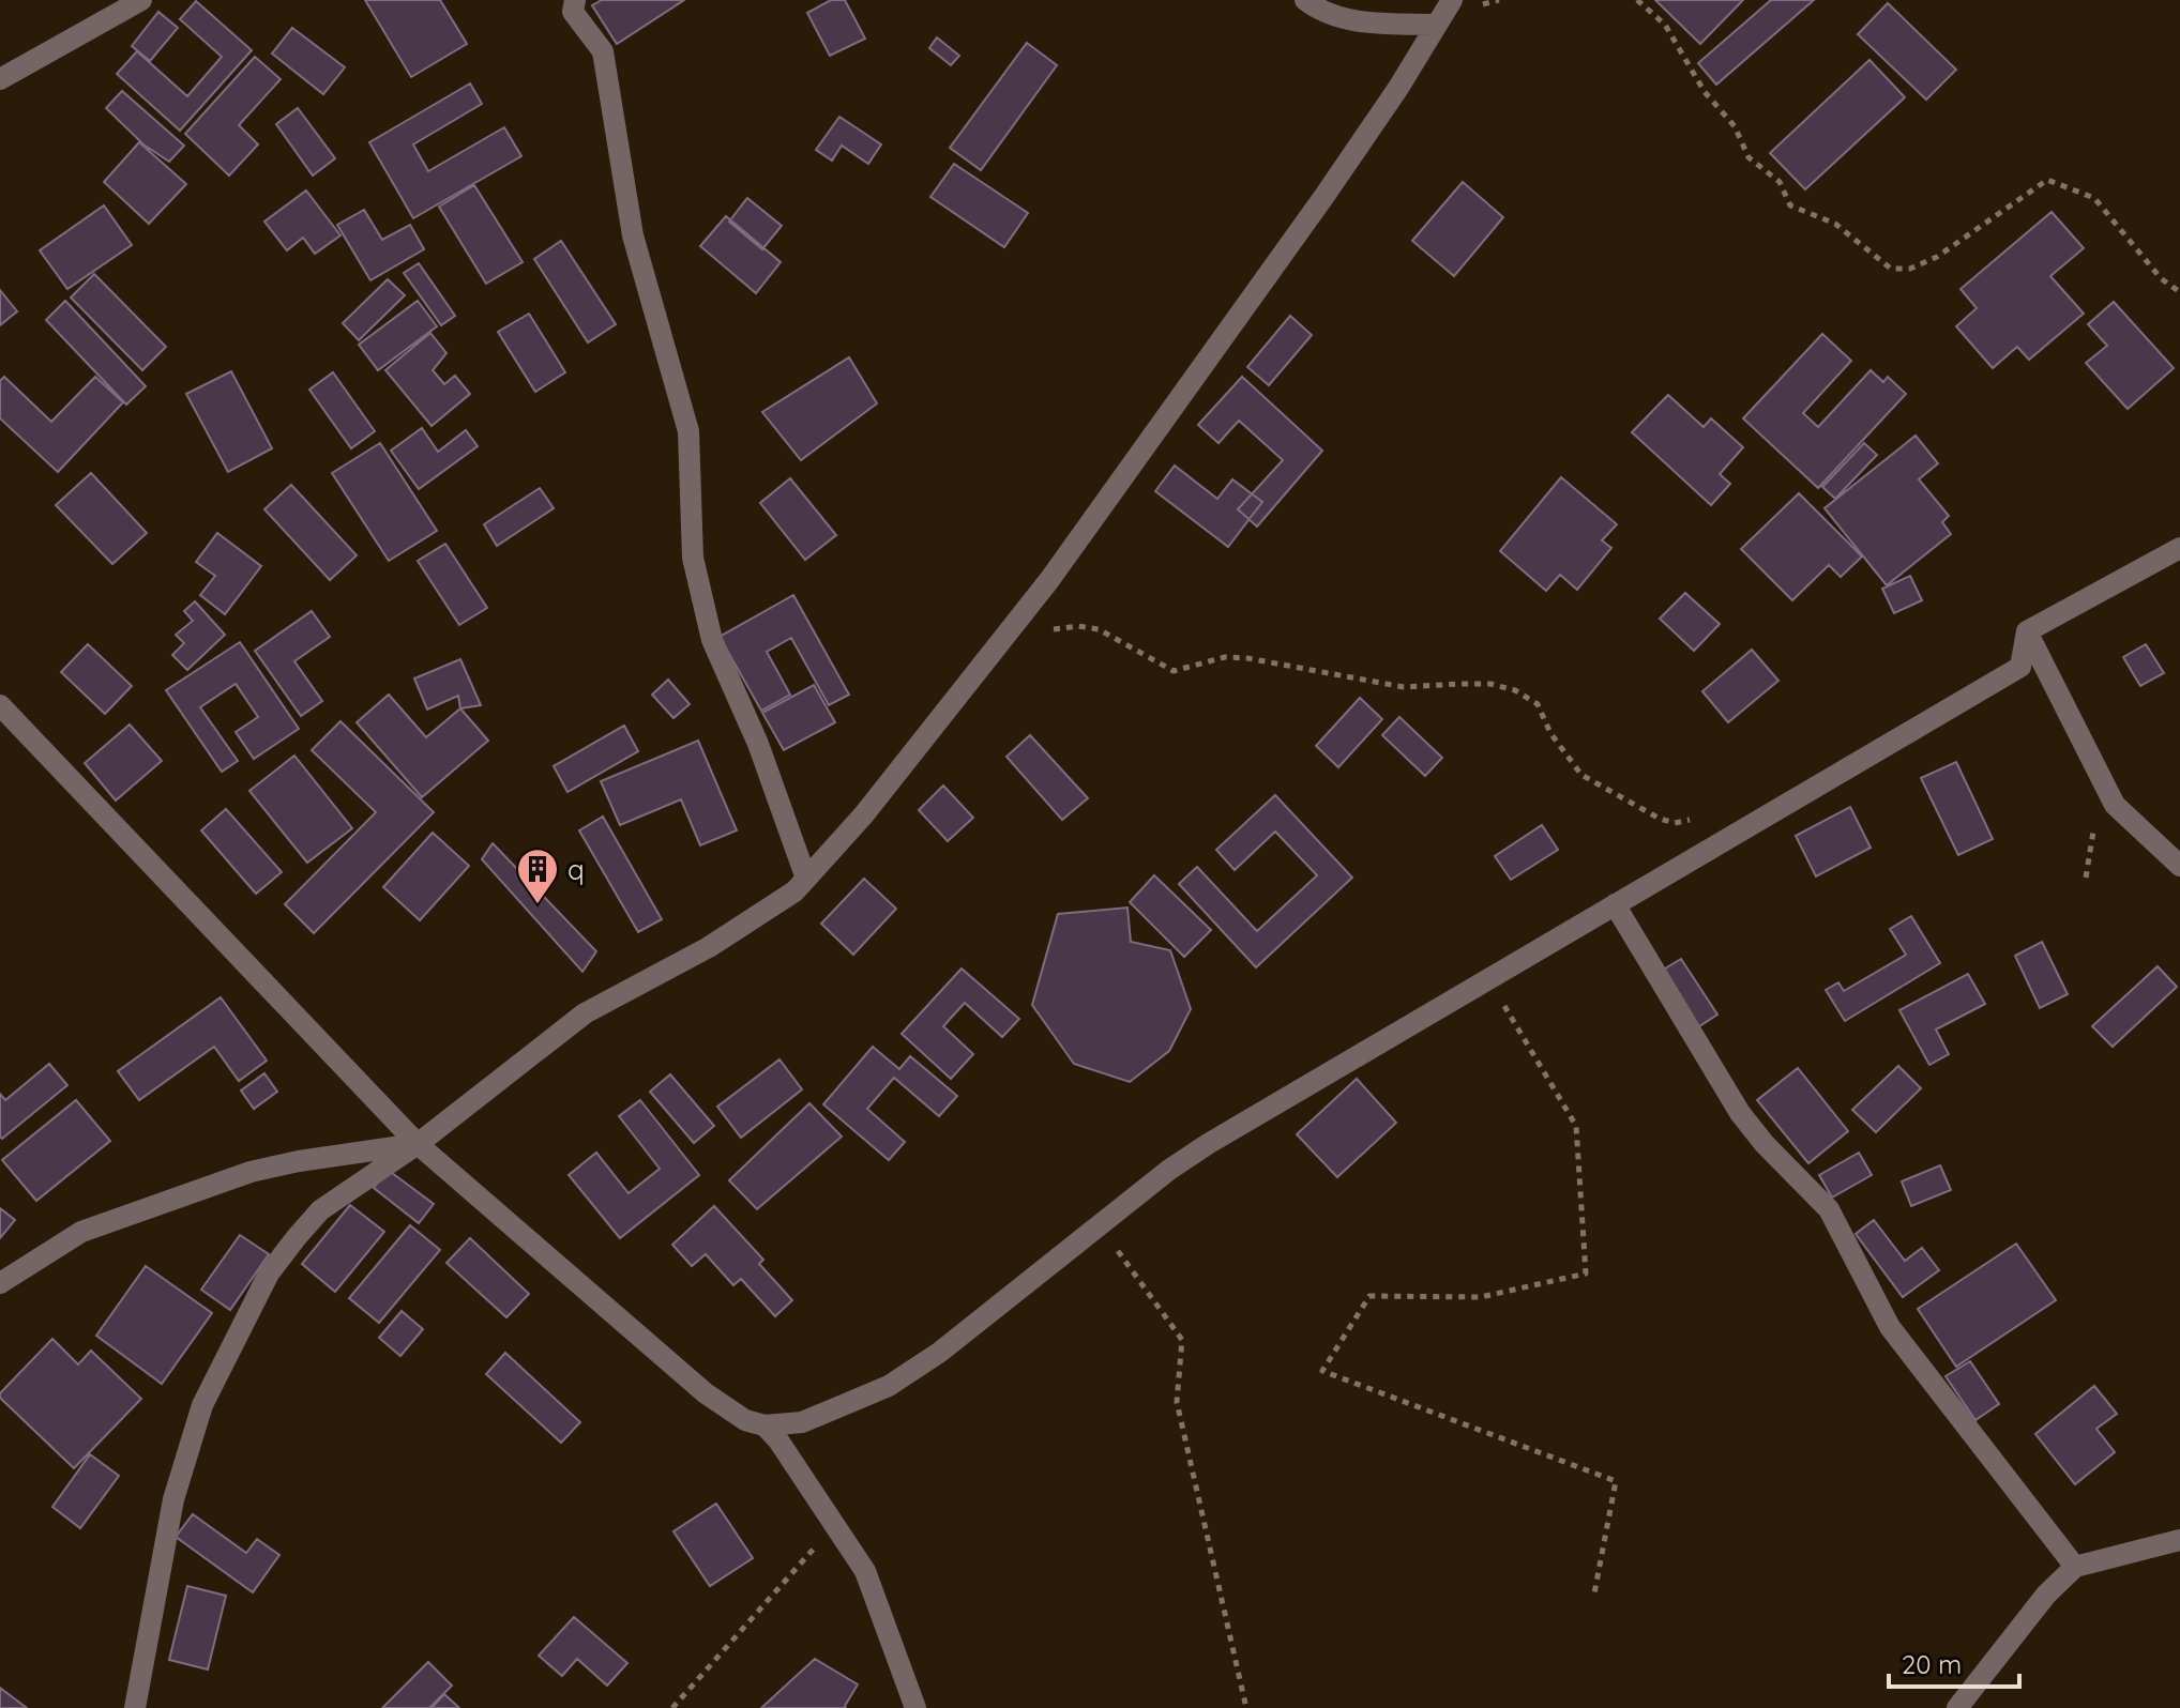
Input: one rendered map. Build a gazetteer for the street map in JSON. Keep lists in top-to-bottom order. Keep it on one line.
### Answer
{"places":{"building":["q"]},"scale_bar":"20 m"}
